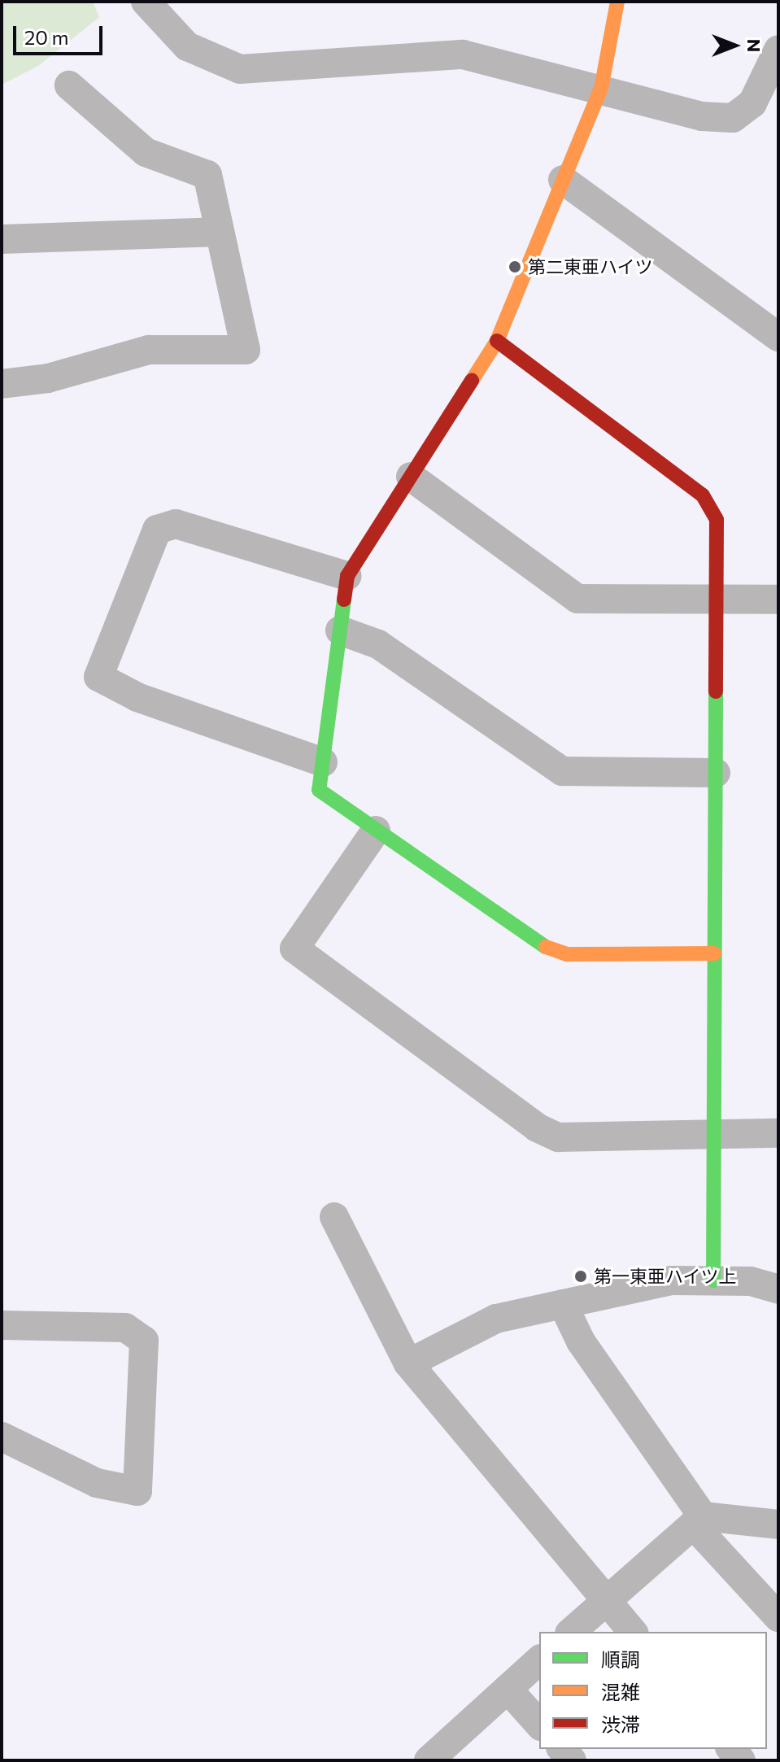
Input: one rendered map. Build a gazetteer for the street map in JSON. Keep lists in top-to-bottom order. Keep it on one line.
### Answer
{"places":["第二東亜ハイツ","第一東亜ハイツ上"],"legend":["順調","混雑","渋滞"],"scale_bar":"20 m","north":"right"}
